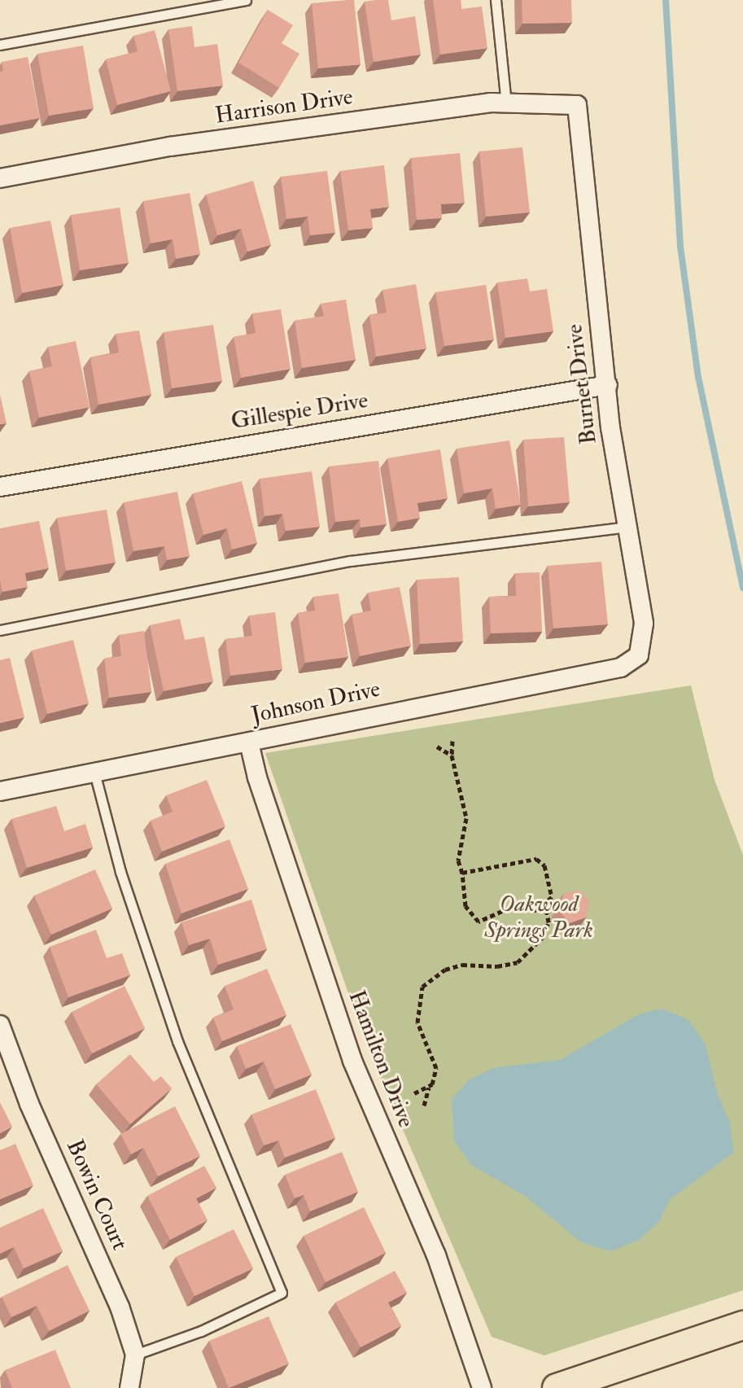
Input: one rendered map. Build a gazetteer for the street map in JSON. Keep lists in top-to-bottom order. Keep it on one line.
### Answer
{"streets":{"street":["Harrison Drive","Burnet Drive","Gillespie Drive","Johnson Drive","Hamilton Drive","Bowin Court"]},"crossings":[["Harrison Drive","Burnet Drive"],["Burnet Drive","Gillespie Drive"],["Burnet Drive","Johnson Drive"],["Johnson Drive","Hamilton Drive"]],"parks":["Oakwood Springs Park"]}
